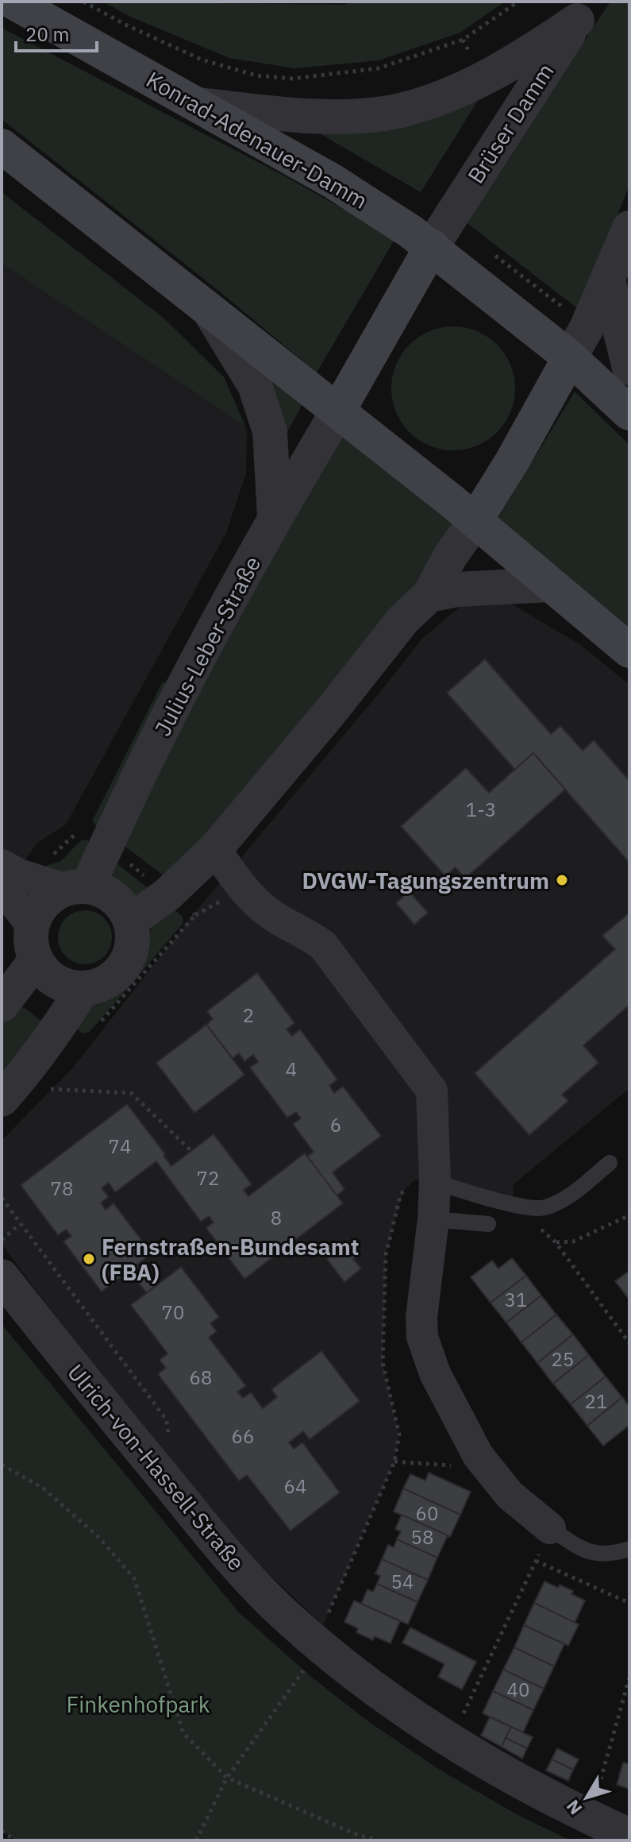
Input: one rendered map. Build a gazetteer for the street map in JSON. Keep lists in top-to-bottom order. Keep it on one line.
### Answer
{"streets":{"main road":["Konrad-Adenauer-Damm"],"street":["Brüser Damm","Julius-Leber-Straße","Ulrich-von-Hassell-Straße"]},"crossings":[["Brüser Damm","Konrad-Adenauer-Damm"]],"parks":["Finkenhofpark"],"places":["DVGW-Tagungszentrum","Fernstraßen-Bundesamt (FBA)"],"house_numbers":["1-3","2","4","6","74","72","78","8","31","70","25","68","21","66","64","60","58","54","40"],"scale_bar":"20 m","north":"bottom left"}
